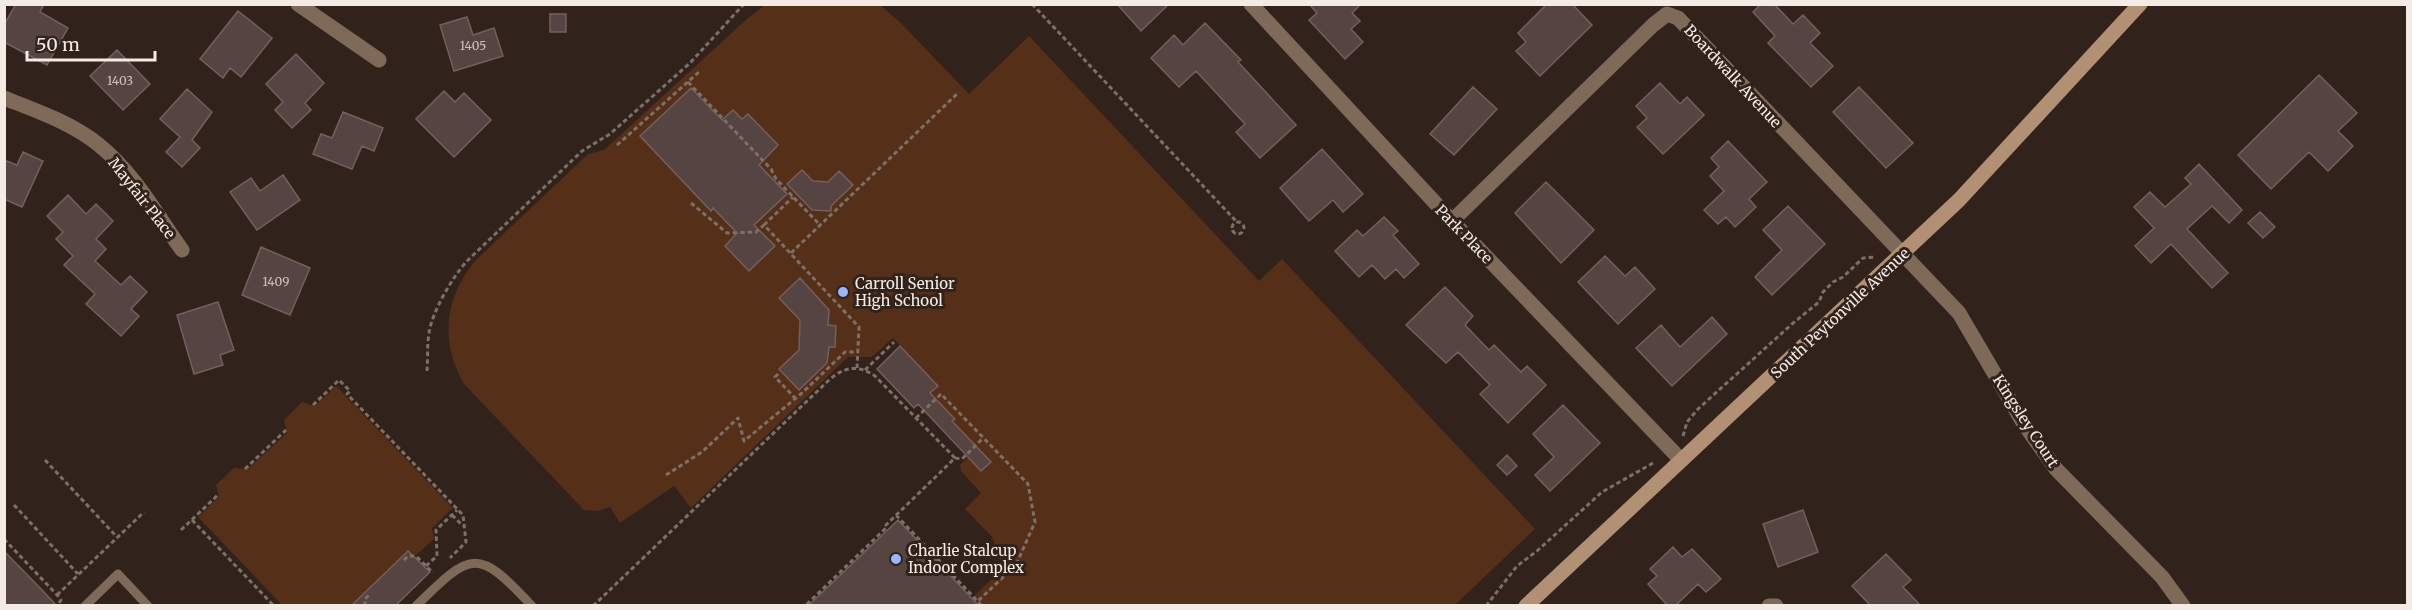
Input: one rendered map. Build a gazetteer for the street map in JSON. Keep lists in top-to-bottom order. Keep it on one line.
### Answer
{"streets":{"street":["Boardwalk Avenue","Mayfair Place","Park Place","South Peytonville Avenue","Kingsley Court"]},"crossings":[["Boardwalk Avenue","Park Place"],["Boardwalk Avenue","South Peytonville Avenue"],["Boardwalk Avenue","Kingsley Court"],["Park Place","South Peytonville Avenue"],["South Peytonville Avenue","Kingsley Court"]],"places":["Carroll Senior High School","Charlie Stalcup Indoor Complex"],"house_numbers":["1405","1403","1409"],"scale_bar":"50 m"}
